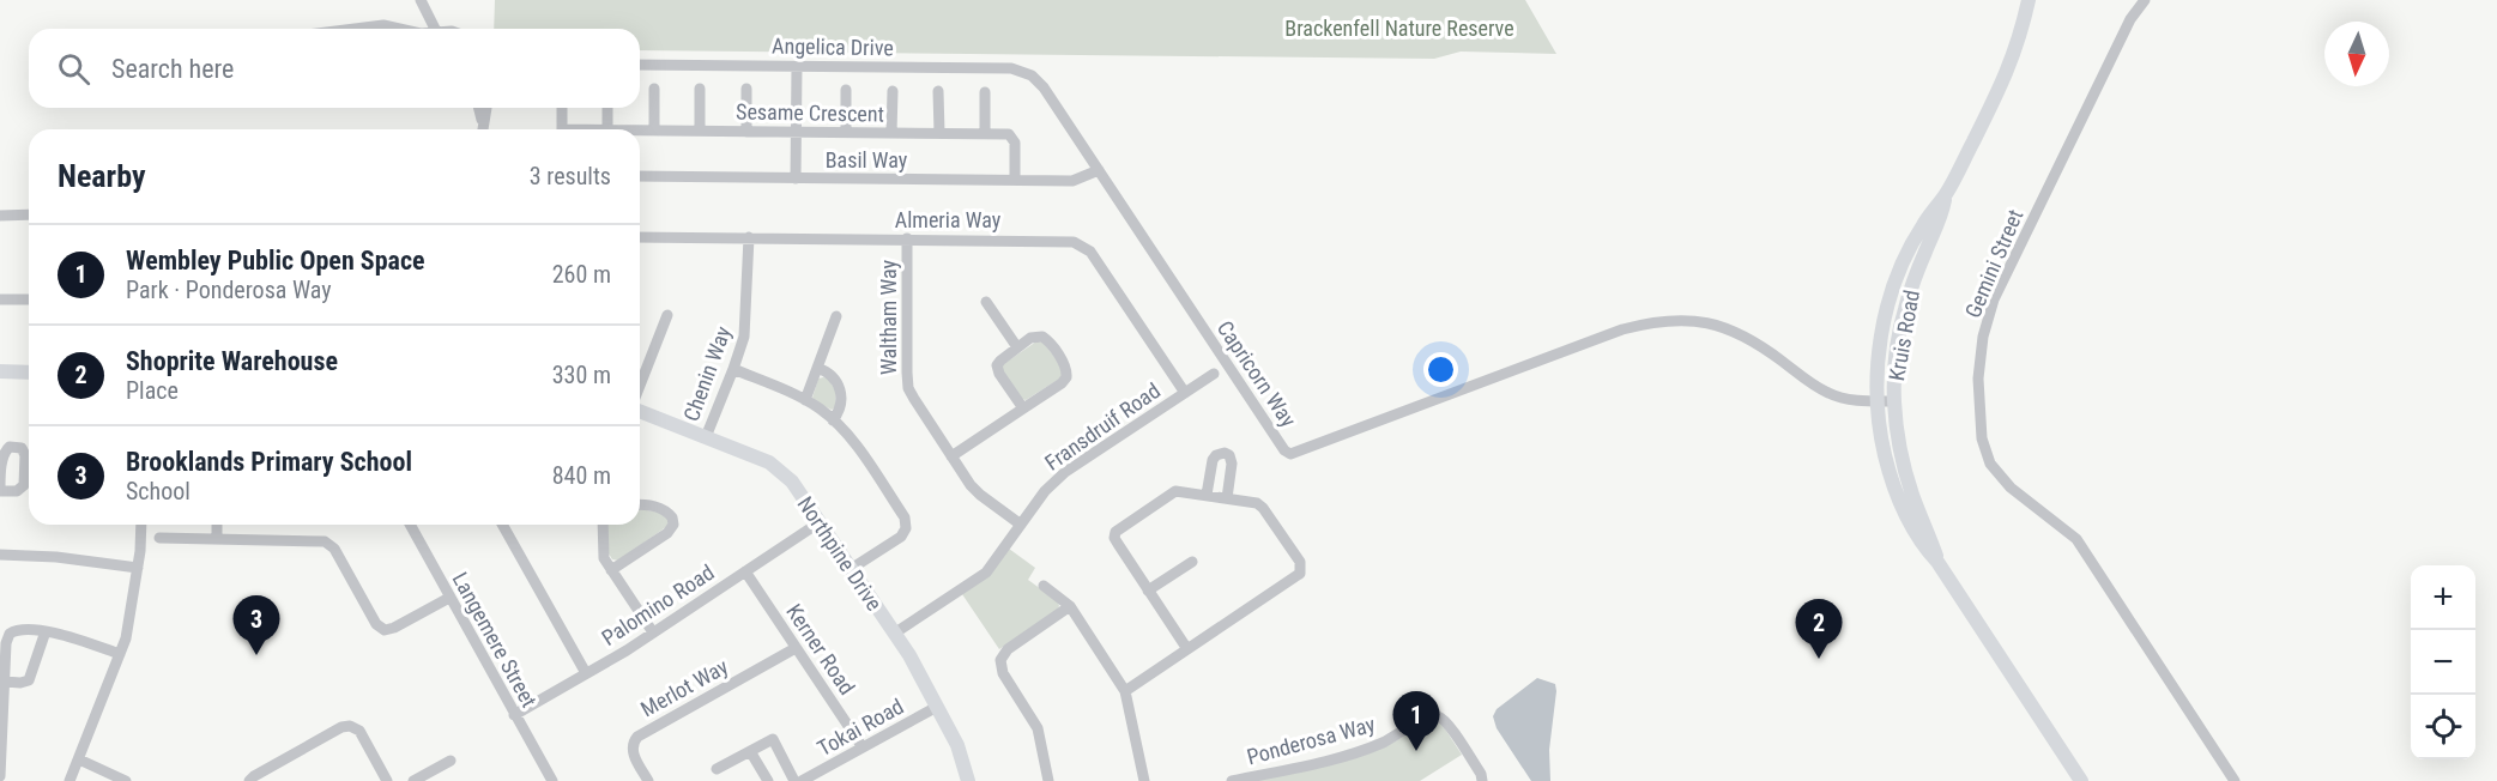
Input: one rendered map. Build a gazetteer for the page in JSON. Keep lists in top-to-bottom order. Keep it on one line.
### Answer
{"streets":{"street":["Angelica Drive","Sesame Crescent","Basil Way","Almeria Way","Gemini Street","Waltham Way","Kruis Road","Chenin Way","Capricorn Way","Fransdruif Road","Northpine Drive","Palomino Road","Langemere Street","Kerner Road","Merlot Way","Tokai Road","Ponderosa Way"]},"crossings":[["Angelica Drive","Capricorn Way"],["Sesame Crescent","Basil Way"],["Basil Way","Capricorn Way"],["Almeria Way","Waltham Way"],["Almeria Way","Chenin Way"],["Almeria Way","Fransdruif Road"],["Waltham Way","Fransdruif Road"],["Kruis Road","Capricorn Way"],["Chenin Way","Northpine Drive"],["Fransdruif Road","Northpine Drive"],["Northpine Drive","Palomino Road"],["Northpine Drive","Tokai Road"],["Palomino Road","Langemere Street"],["Palomino Road","Kerner Road"],["Kerner Road","Merlot Way"],["Kerner Road","Tokai Road"]],"parks":["Brackenfell Nature Reserve"],"north":"bottom","page":{"search":"Search here","heading":["Nearby","3 results"],"list":[{"mark":"1","name":"Wembley Public Open Space","note":"Park · Ponderosa Way","value":"260 m"},{"mark":"2","name":"Shoprite Warehouse","note":"Place","value":"330 m"},{"mark":"3","name":"Brooklands Primary School","note":"School","value":"840 m"}],"map_buttons":["+","−"],"pins":["3","2","1"]}}
